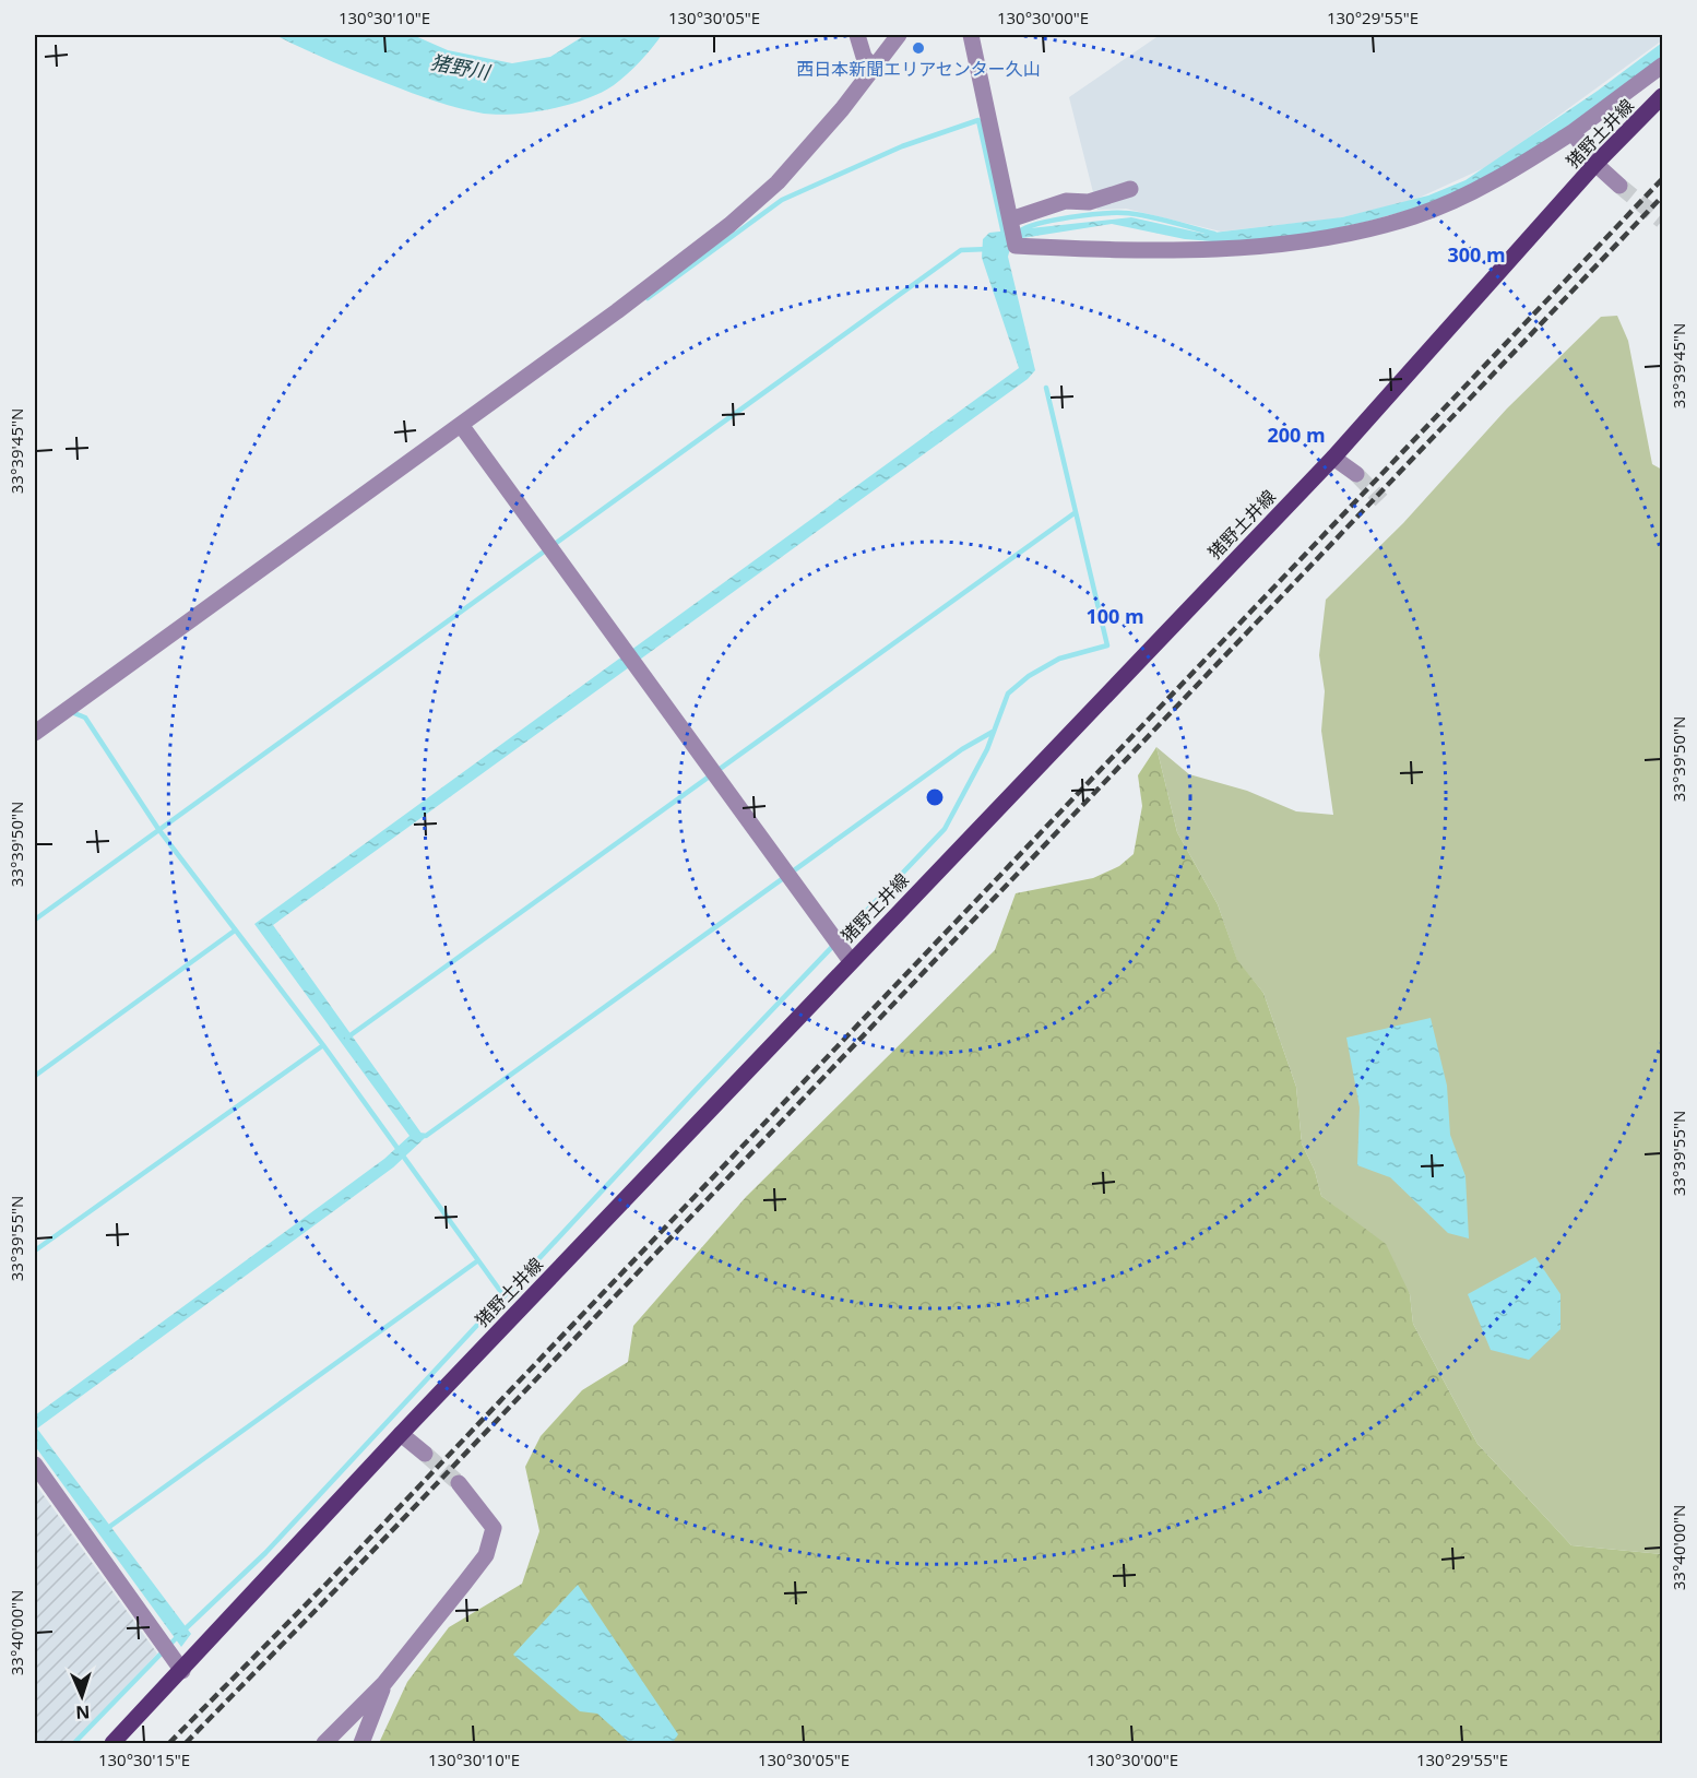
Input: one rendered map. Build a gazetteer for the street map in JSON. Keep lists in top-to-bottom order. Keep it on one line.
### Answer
{"streets":{"main road":["猪野土井線"]},"water":["猪野川"],"places":["西日本新聞エリアセンター久山"],"north":"bottom","coordinates":["130°30'10\"E","130°30'05\"E","130°30'00\"E","130°29'55\"E","33°39'45\"N","33°39'50\"N","33°39'55\"N","33°40'00\"N","130°30'15\"E"],"rings":["300 m","200 m","100 m"]}
